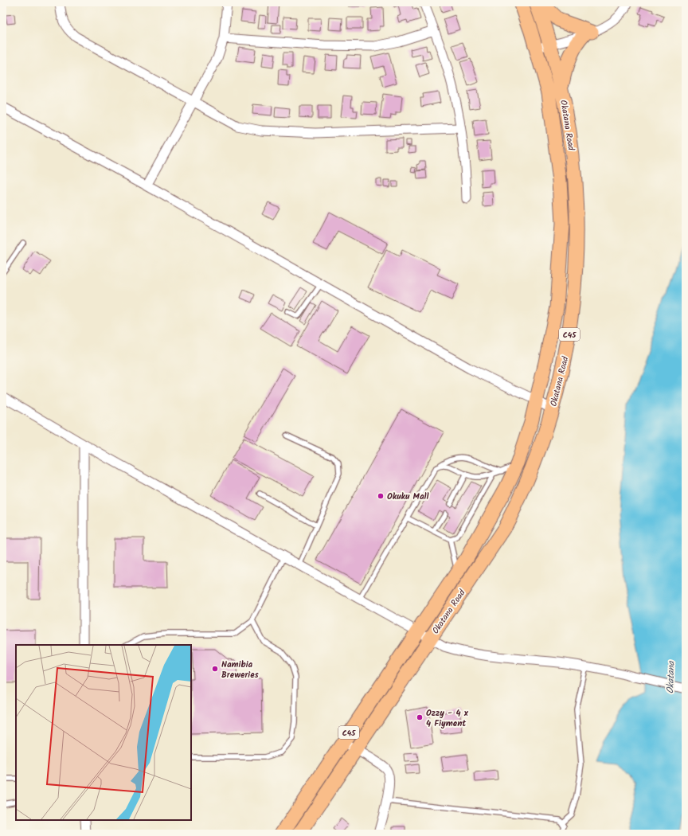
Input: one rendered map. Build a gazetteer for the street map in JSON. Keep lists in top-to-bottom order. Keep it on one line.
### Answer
{"streets":{"main road":["Okatana Road","C45"]},"crossings":[["Okatana Road","C45"]],"water":["Okatana"],"places":["Okuku Mall","Namibia Breweries","Ozzy - 4 x 4 Fiyment"]}
